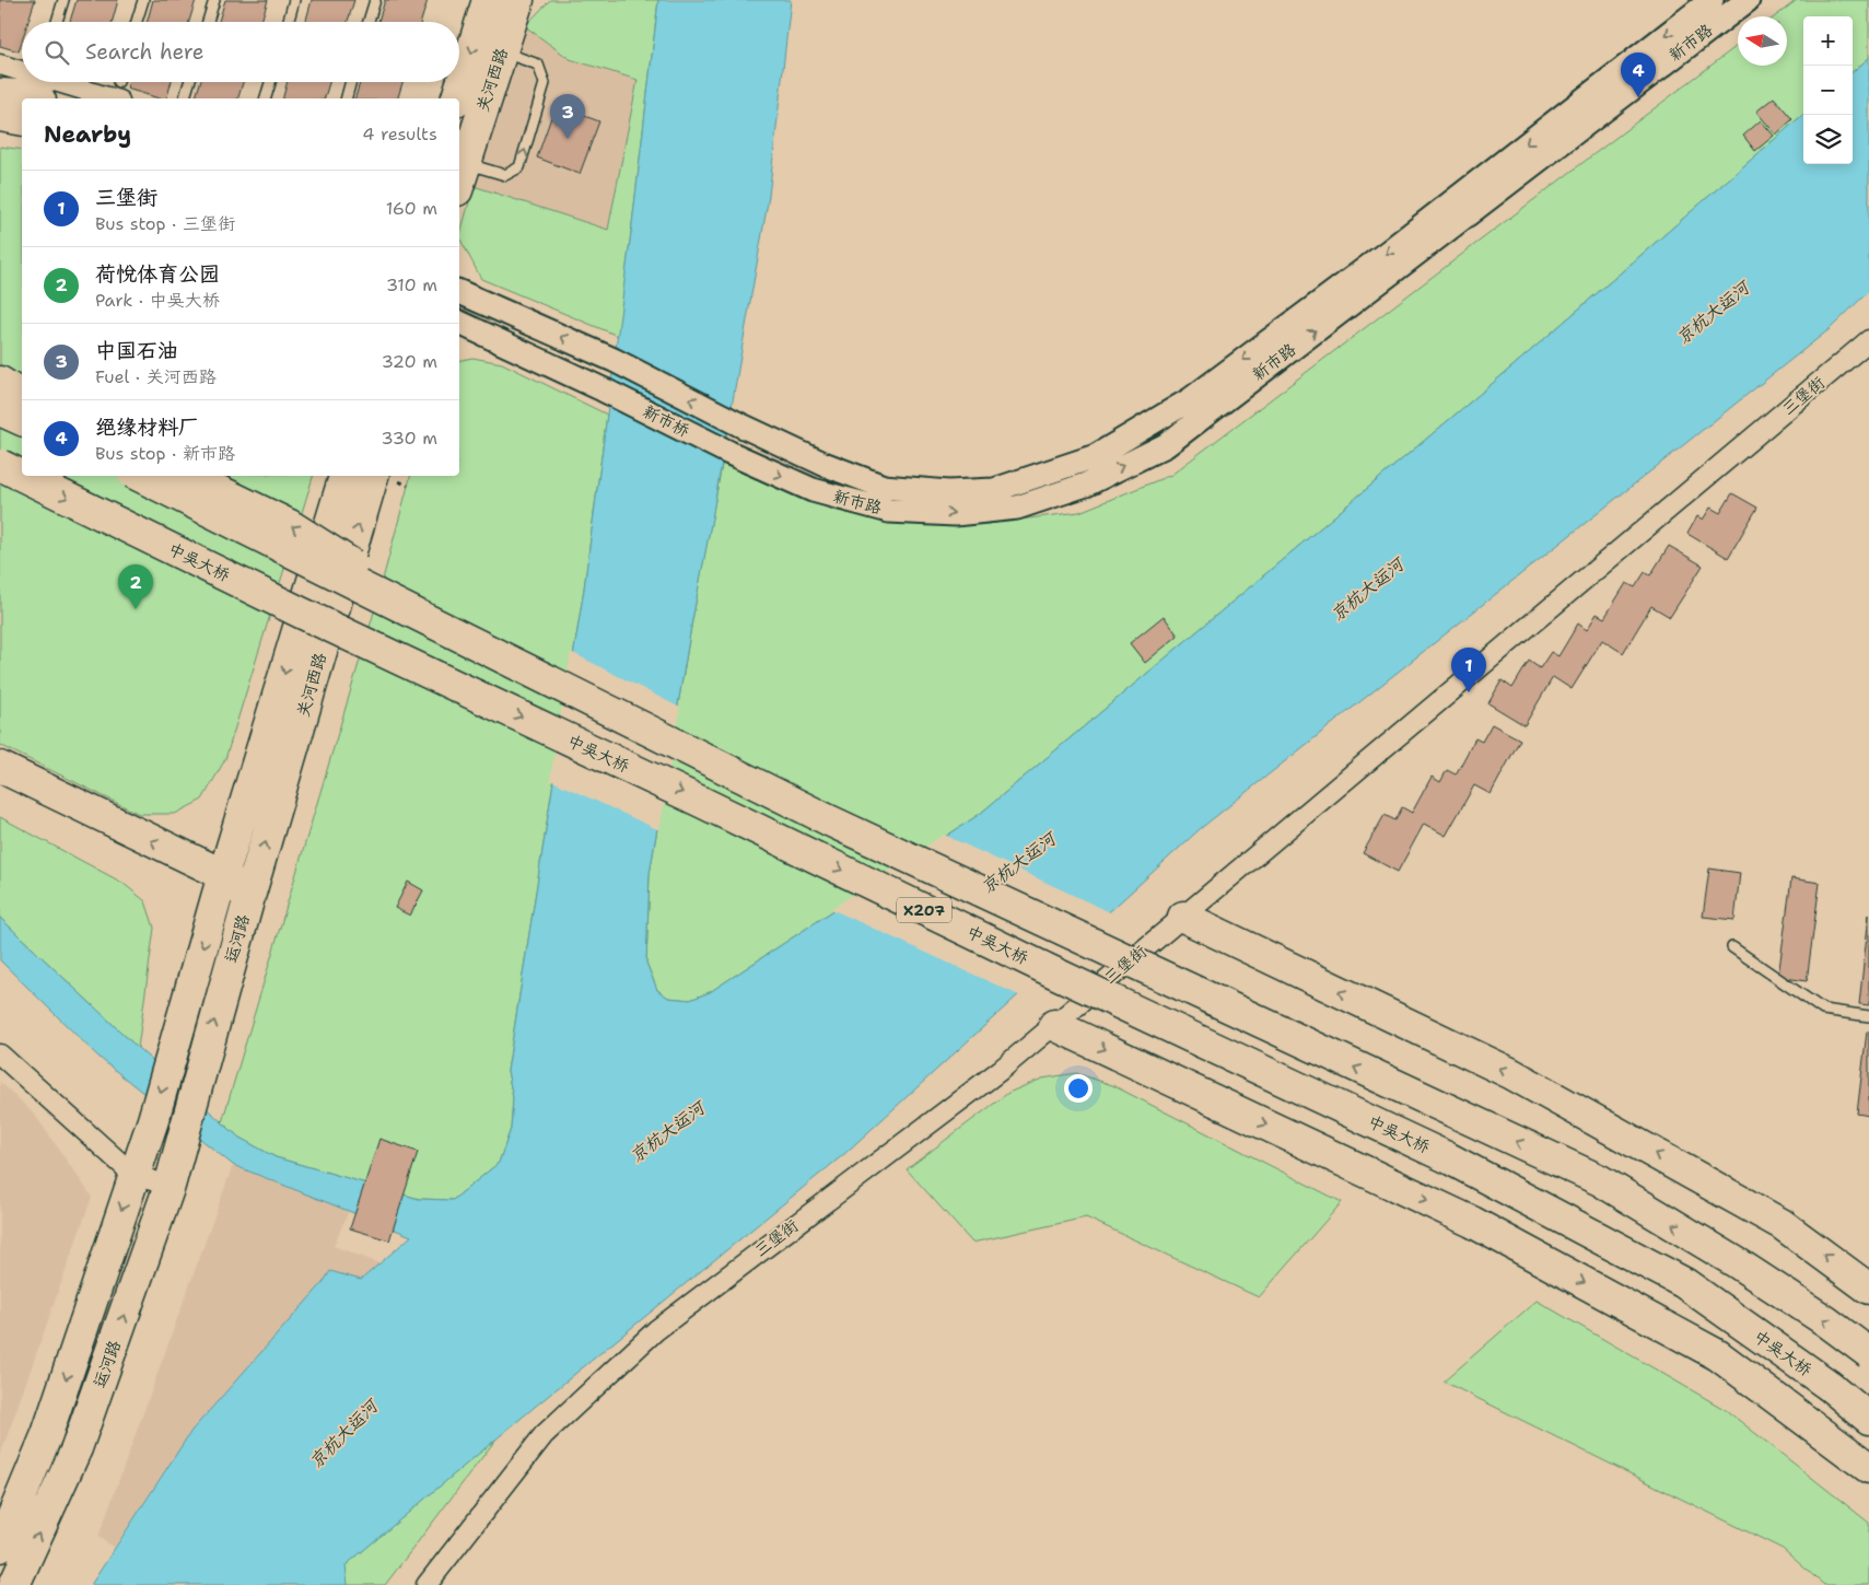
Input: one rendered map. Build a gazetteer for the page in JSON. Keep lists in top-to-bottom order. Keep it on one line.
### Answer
{"streets":{"main road":["关河西路","中吴大桥","X207","运河路"],"street":["新市路","三堡街","新市桥"]},"crossings":[["新市路","新市桥"],["关河西路","运河路"]],"water":["京杭大运河"],"north":"left","page":{"map_buttons":["+","−"],"search":"Search here","pins":["4","3","2","1"],"heading":["Nearby","4 results"],"list":[{"mark":"1","name":"三堡街","note":"Bus stop · 三堡街","value":"160 m"},{"mark":"2","name":"荷悦体育公园","note":"Park · 中吴大桥","value":"310 m"},{"mark":"3","name":"中国石油","note":"Fuel · 关河西路","value":"320 m"},{"mark":"4","name":"绝缘材料厂","note":"Bus stop · 新市路","value":"330 m"}]}}
